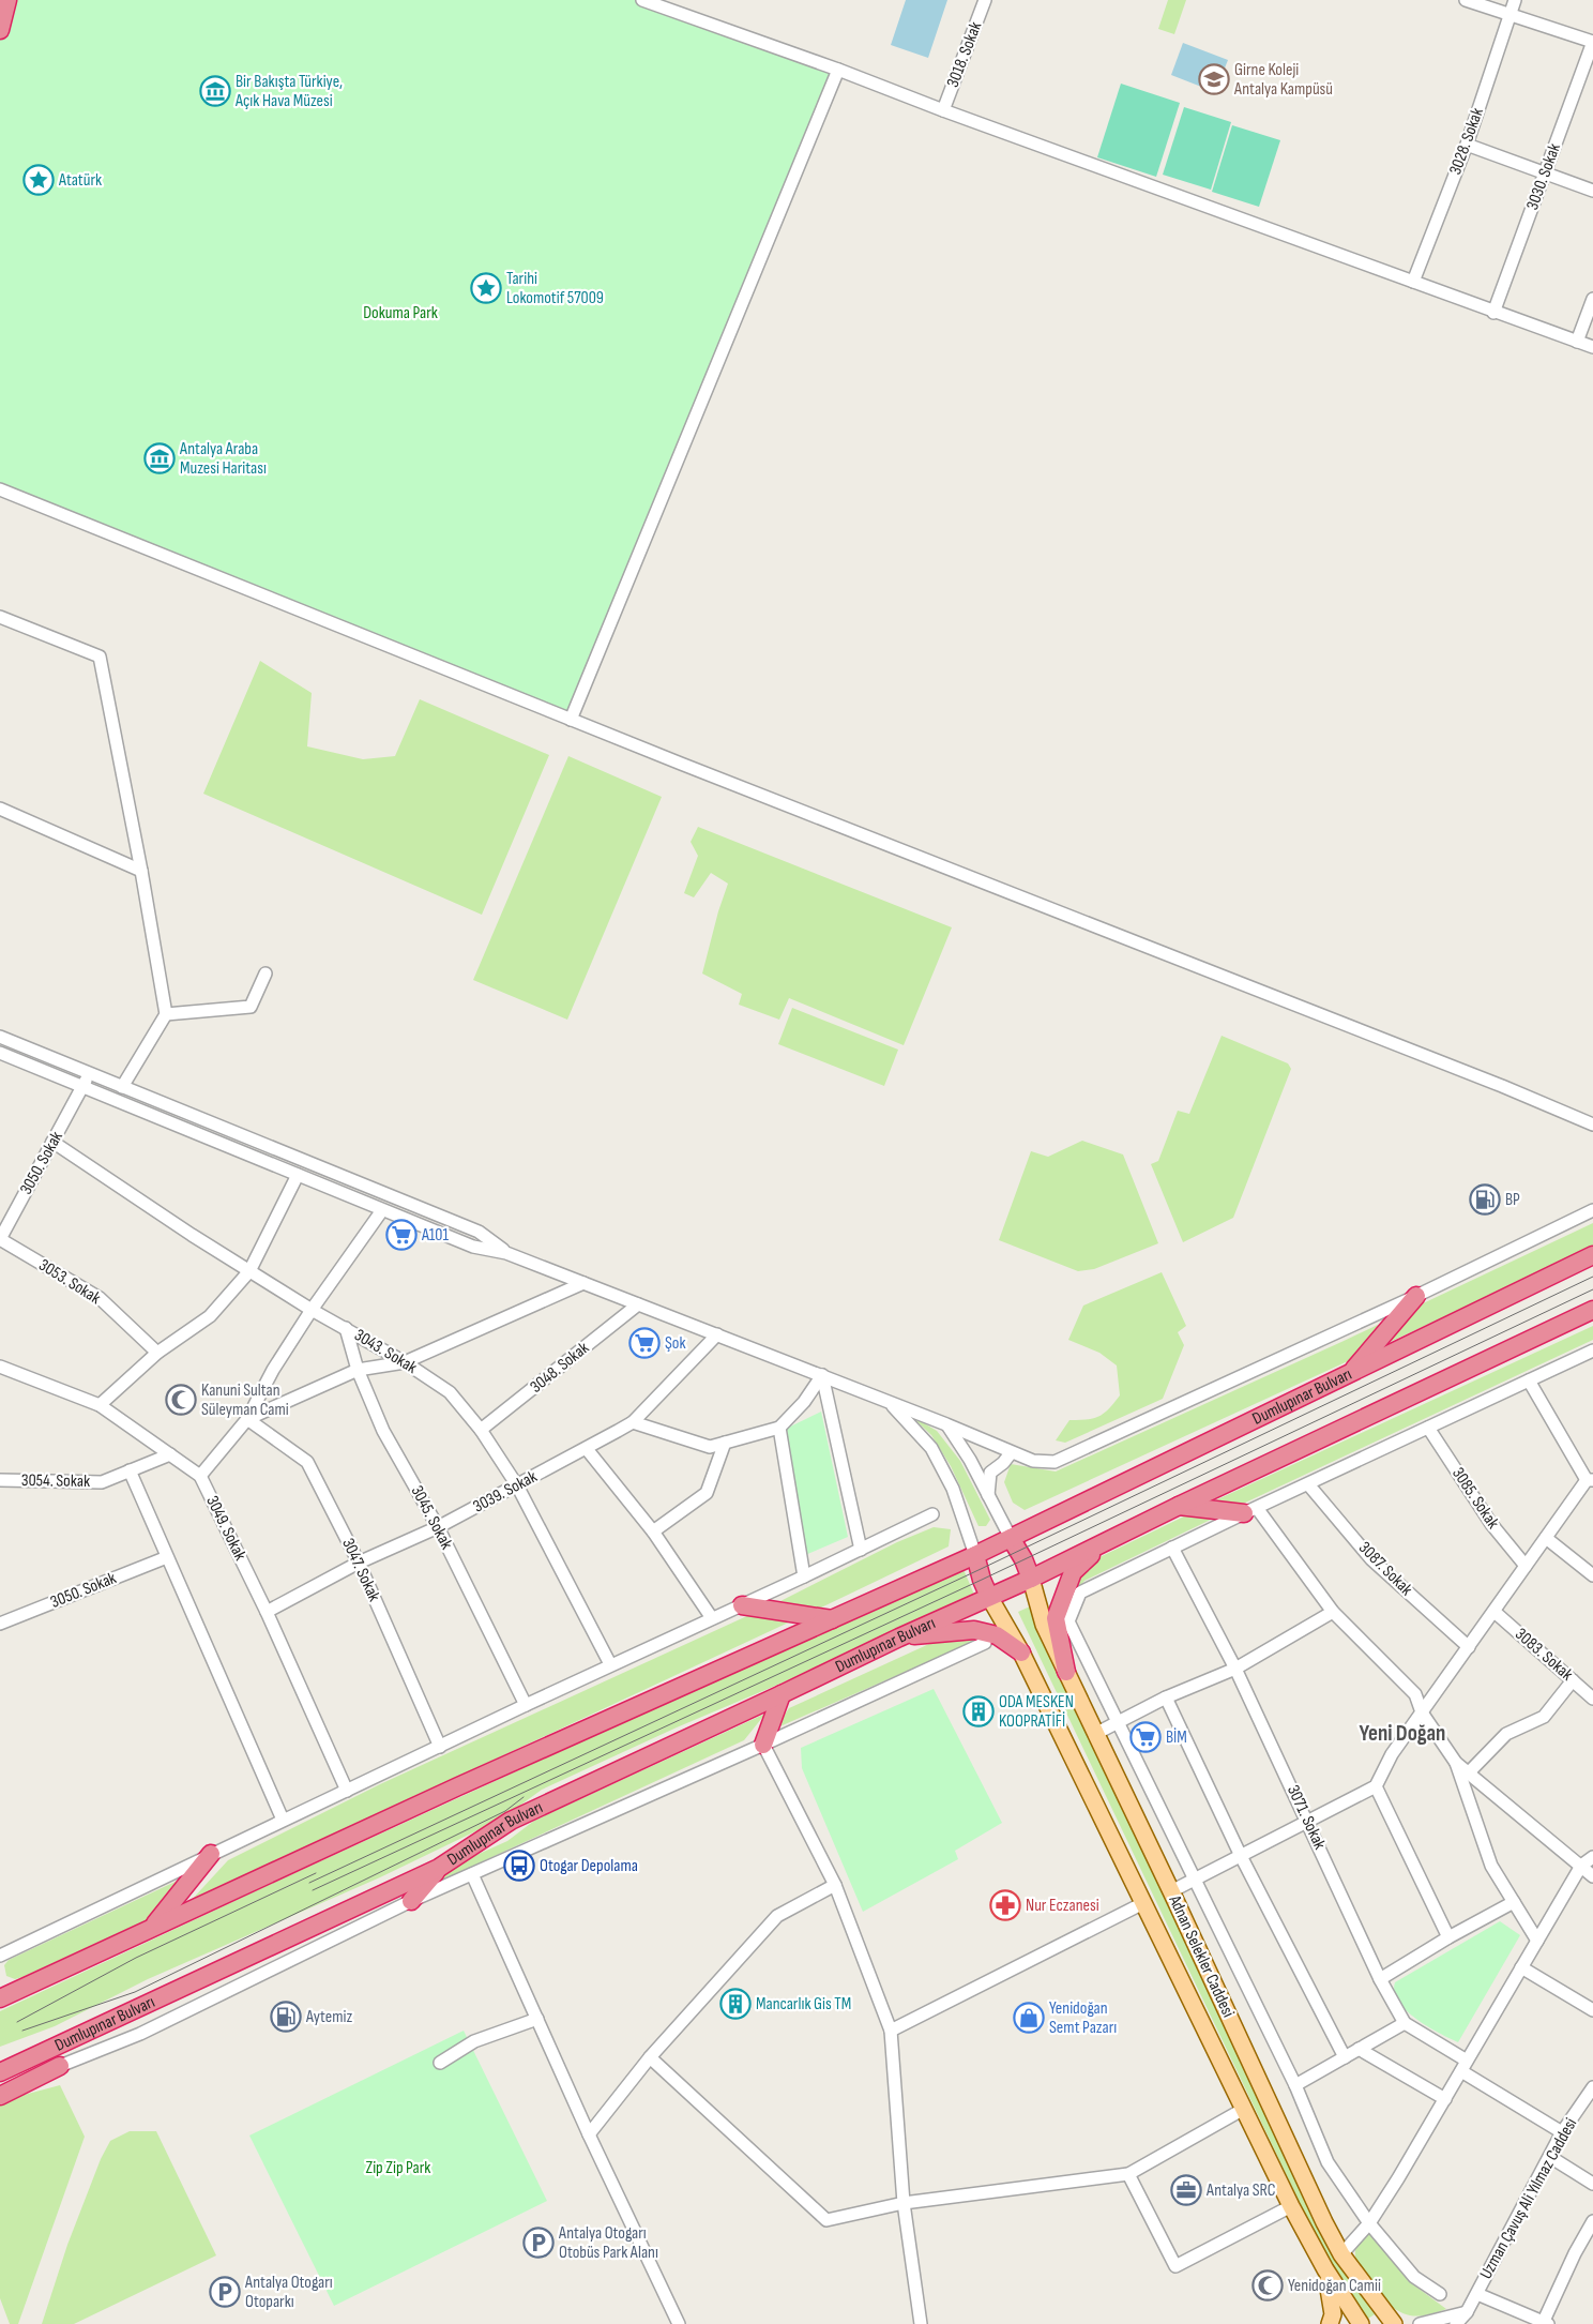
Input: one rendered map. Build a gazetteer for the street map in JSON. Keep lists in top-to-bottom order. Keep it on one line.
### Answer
{"streets":{"highway":["Dumlupınar Bulvarı"],"main road":["Adnan Selekler Caddesi"],"street":["3018. Sokak","3028. Sokak","3030. Sokak","3050. Sokak","3053. Sokak","3043. Sokak","3048. Sokak","3054. Sokak","3039. Sokak","3085. Sokak","3045. Sokak","3049. Sokak","3087. Sokak","3047. Sokak","3083. Sokak","3071. Sokak","Uzman Çavuş Ali Yılmaz Caddesi"]},"crossings":[["3050. Sokak","3053. Sokak"],["3050. Sokak","3043. Sokak"],["3043. Sokak","3048. Sokak"],["3043. Sokak","3039. Sokak"],["3043. Sokak","3045. Sokak"],["Dumlupınar Bulvarı","Adnan Selekler Caddesi"],["3054. Sokak","3049. Sokak"],["3039. Sokak","3045. Sokak"],["3039. Sokak","3049. Sokak"],["3039. Sokak","3047. Sokak"],["3071. Sokak","Uzman Çavuş Ali Yılmaz Caddesi"]],"districts":["Yeni Doğan"],"parks":["Dokuma Park","Zip Zip Park"],"places":{"school or university":["Girne Koleji Antalya Kampüsü"],"museum":["Bir Bakışta Türkiye, Açık Hava Müzesi","Antalya Araba Muzesi Haritası"],"place":["Atatürk","Tarihi Lokomotif 57009"],"fuel station":["BP","Aytemiz"],"supermarket":["A101","Şok","BİM"],"mosque":["Kanuni Sultan Süleyman Cami","Yenidoğan Camii"],"building":["ODA MESKEN KOOPRATİFİ","Mancarlık Gis TM"],"bus stop":["Otogar Depolama"],"pharmacy":["Nur Eczanesi"],"shop":["Yenidoğan Semt Pazarı"],"office":["Antalya SRC"],"parking":["Antalya Otogarı Otobüs Park Alanı","Antalya Otogarı Otoparkı"]}}
